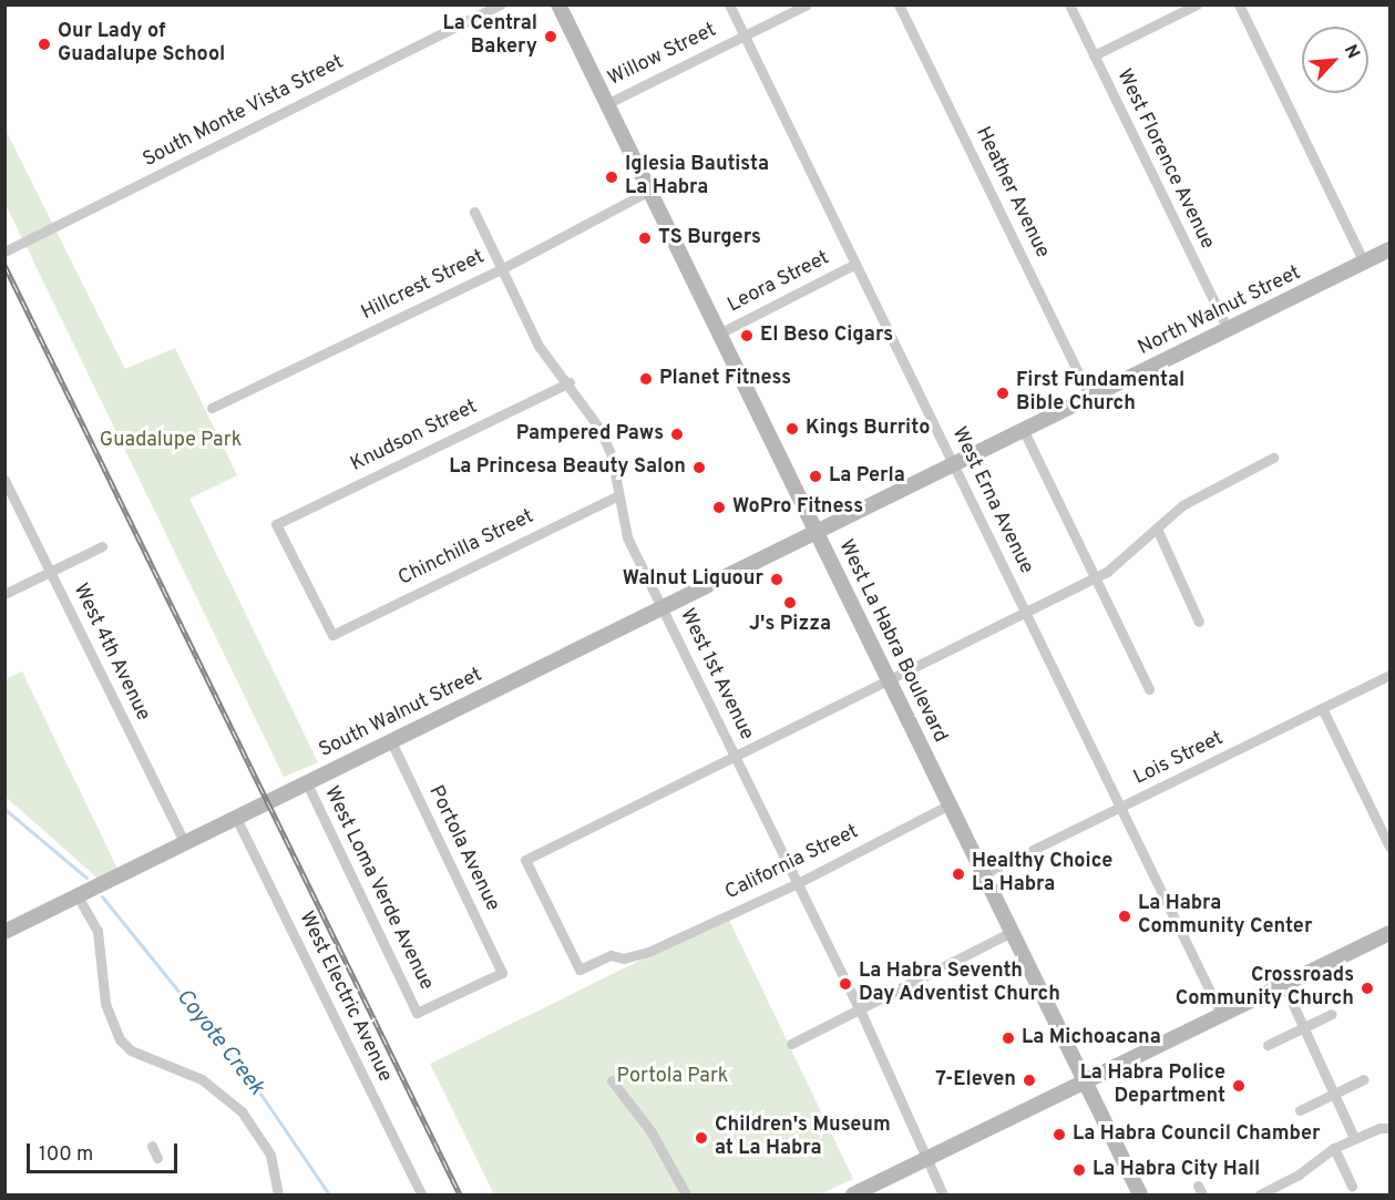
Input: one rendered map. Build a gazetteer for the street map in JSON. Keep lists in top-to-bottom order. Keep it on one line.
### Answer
{"streets":{"street":["Willow Street","South Monte Vista Street","West Florence Avenue","Heather Avenue","Leora Street","Hillcrest Street","North Walnut Street","Knudson Street","West Erna Avenue","Chinchilla Street","West La Habra Boulevard","West 4th Avenue","West 1st Avenue","South Walnut Street","Lois Street","Portola Avenue","California Street","West Loma Verde Avenue","West Electric Avenue"]},"crossings":[["Willow Street","West Erna Avenue"],["Willow Street","West La Habra Boulevard"],["West Florence Avenue","North Walnut Street"],["Heather Avenue","North Walnut Street"],["Leora Street","West Erna Avenue"],["Leora Street","West La Habra Boulevard"],["Hillcrest Street","West La Habra Boulevard"],["Hillcrest Street","West 1st Avenue"],["North Walnut Street","West Erna Avenue"],["North Walnut Street","West La Habra Boulevard"],["North Walnut Street","South Walnut Street"],["Knudson Street","Chinchilla Street"],["Knudson Street","West 1st Avenue"],["West Erna Avenue","Lois Street"],["Chinchilla Street","West 1st Avenue"],["West La Habra Boulevard","South Walnut Street"],["West La Habra Boulevard","Lois Street"],["West La Habra Boulevard","California Street"],["West 4th Avenue","South Walnut Street"],["West 1st Avenue","South Walnut Street"],["West 1st Avenue","California Street"],["South Walnut Street","Portola Avenue"],["South Walnut Street","West Loma Verde Avenue"],["South Walnut Street","West Electric Avenue"],["Portola Avenue","West Loma Verde Avenue"]],"water":["Coyote Creek"],"parks":["Guadalupe Park","Portola Park"],"places":["La Central Bakery","Our Lady of Guadalupe School","Iglesia Bautista La Habra","TS Burgers","El Beso Cigars","Planet Fitness","First Fundamental Bible Church","Kings Burrito","Pampered Paws","La Princesa Beauty Salon","La Perla","WoPro Fitness","Walnut Liquour","J's Pizza","Healthy Choice La Habra","La Habra Community Center","La Habra Seventh Day Adventist Church","Crossroads Community Church","La Michoacana","7-Eleven","La Habra Police Department","La Habra Council Chamber","Children's Museum at La Habra","La Habra City Hall"],"scale_bar":"100 m","north":"top right"}
